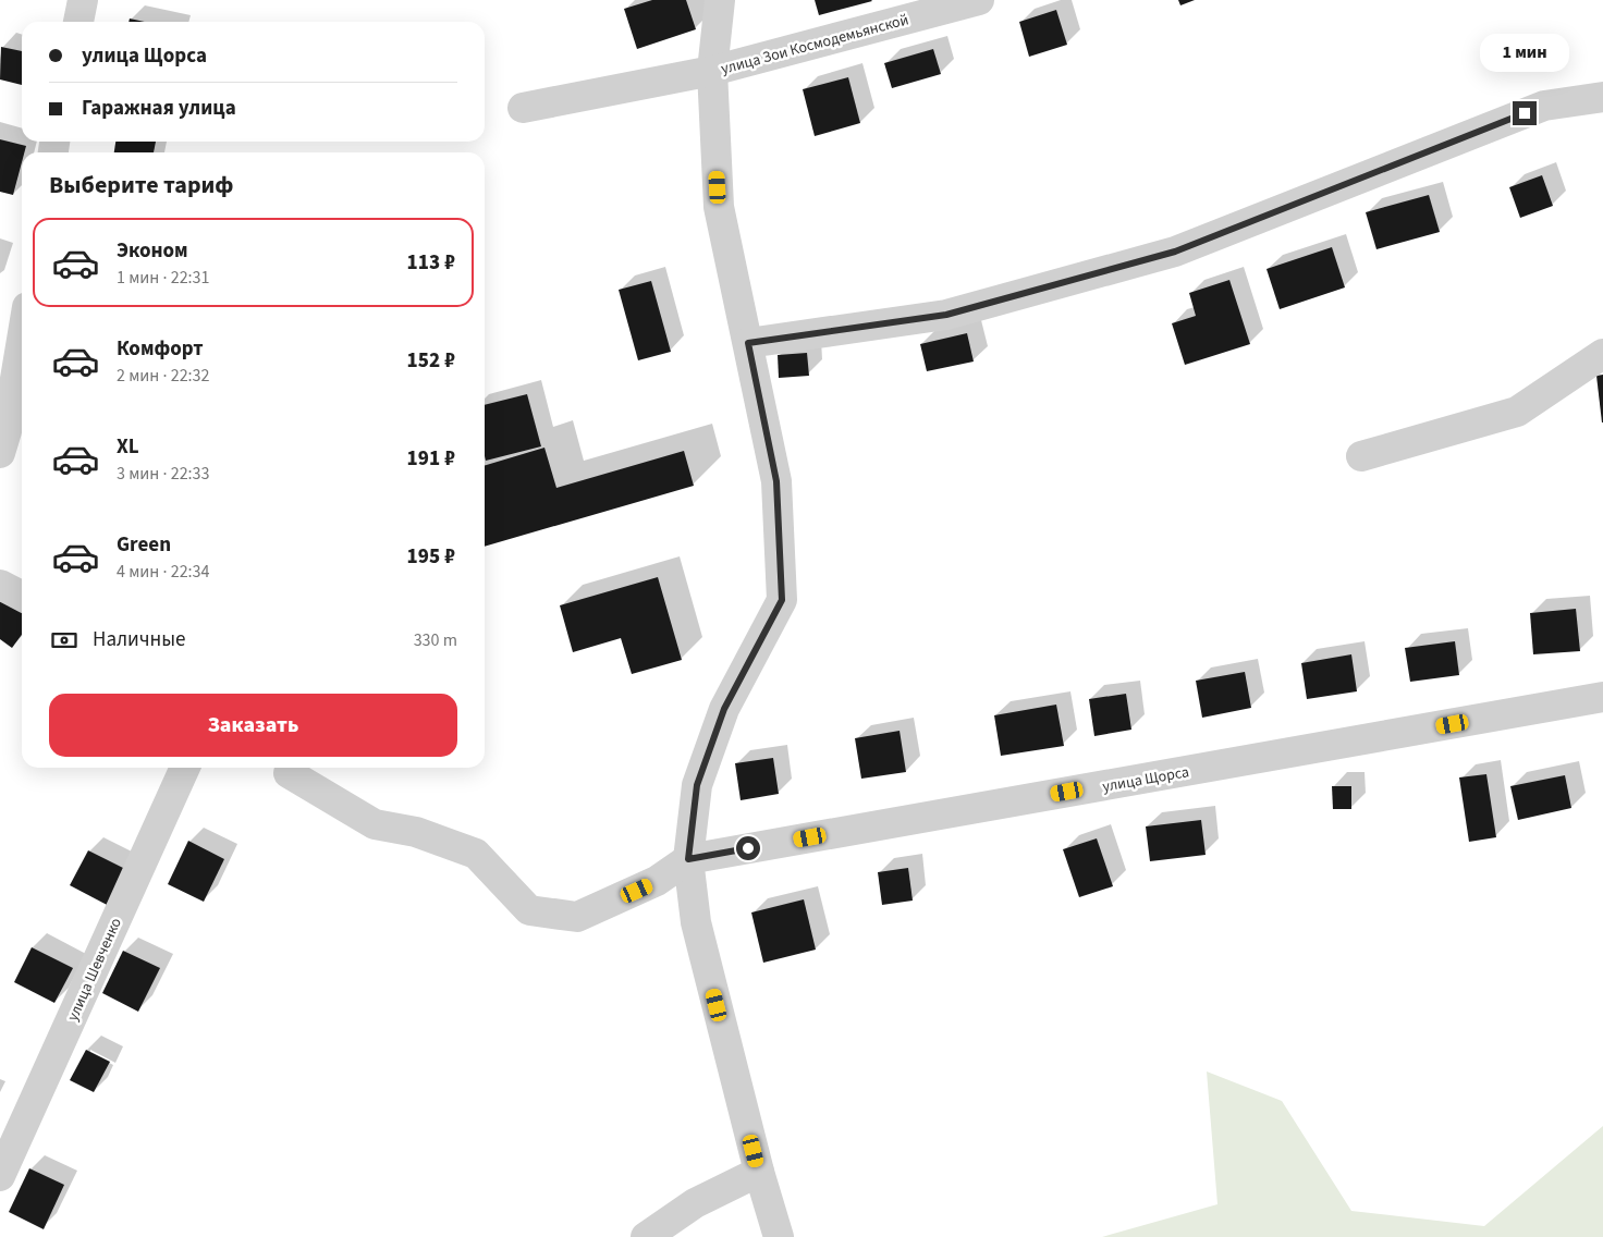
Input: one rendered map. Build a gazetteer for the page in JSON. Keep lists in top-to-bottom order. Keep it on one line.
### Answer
{"streets":{"street":["улица Зои Космодемьянской","улица Щорса","улица Шевченко"]},"page":{"banner":["улица Щорса","Гаражная улица"],"bubble":"1 мин","heading":"Выберите тариф","list":[{"name":"Эконом","note":"1 мин · 22:31","value":"113 ₽"},{"name":"Комфорт","note":"2 мин · 22:32","value":"152 ₽"},{"name":"XL","note":"3 мин · 22:33","value":"191 ₽"},{"name":"Green","note":"4 мин · 22:34","value":"195 ₽"}],"pay":["Наличные","330 m"],"buttons":"Заказать"}}
